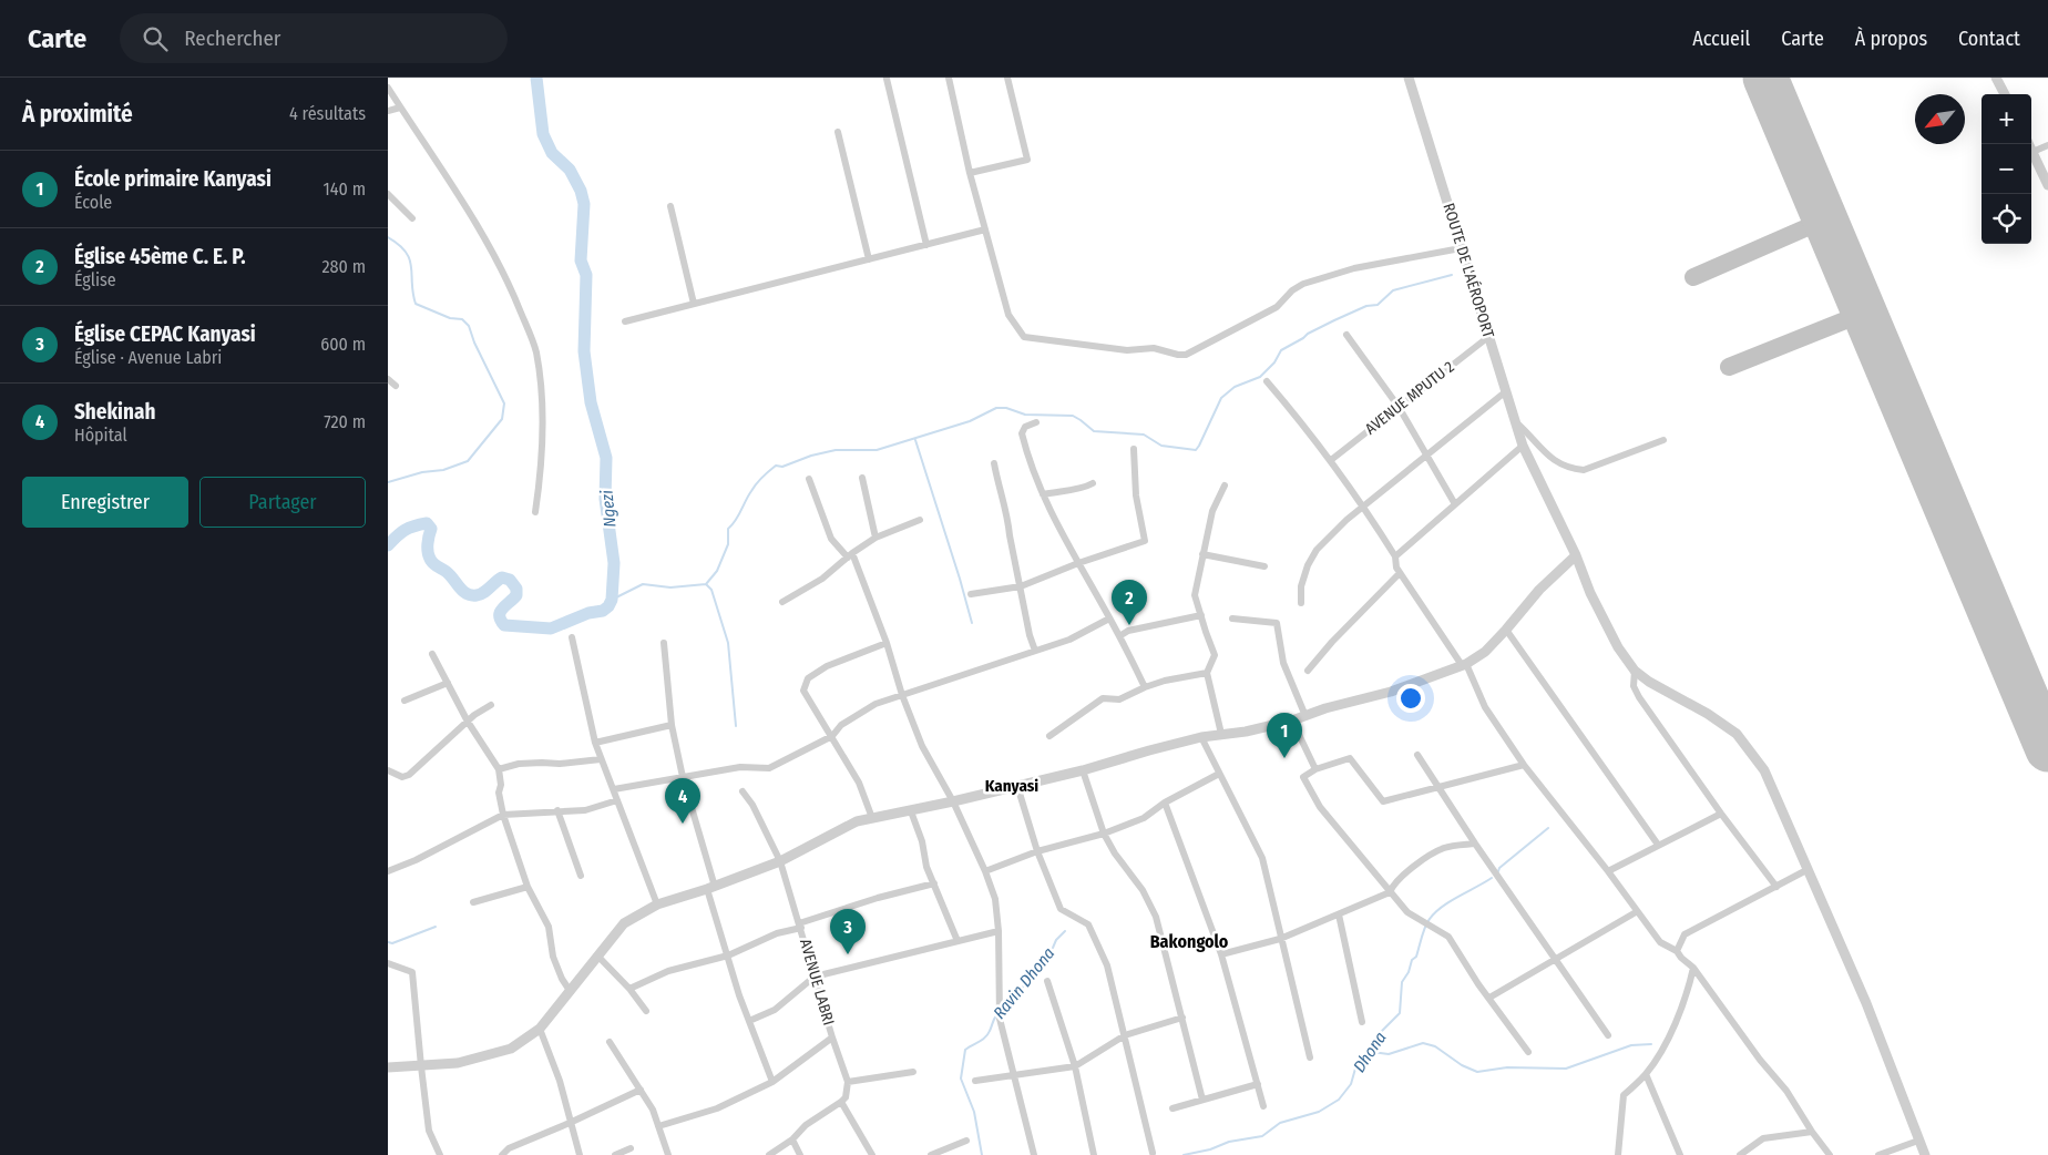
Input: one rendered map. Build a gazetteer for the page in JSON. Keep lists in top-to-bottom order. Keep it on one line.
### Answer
{"streets":{"street":["ROUTE DE L'AÉROPORT","AVENUE MPUTU 2","AVENUE LABRI"]},"crossings":[["ROUTE DE L'AÉROPORT","AVENUE MPUTU 2"]],"districts":["Kanyasi","Bakongolo"],"water":["Ngezi","Ravin Dhona","Dhona"],"north":"bottom left","page":{"header":"Carte","search":"Rechercher","nav":["Accueil","Carte","À propos","Contact"],"heading":["À proximité","4 résultats"],"map_buttons":["+","−"],"list":[{"mark":"1","name":"École primaire Kanyasi","note":"École","value":"140 m"},{"mark":"2","name":"Église 45ème C. E. P.","note":"Église","value":"280 m"},{"mark":"3","name":"Église CEPAC Kanyasi","note":"Église · Avenue Labri","value":"600 m"},{"mark":"4","name":"Shekinah","note":"Hôpital","value":"720 m"}],"buttons":["Enregistrer","Partager"],"pins":["2","1","4","3"]}}
